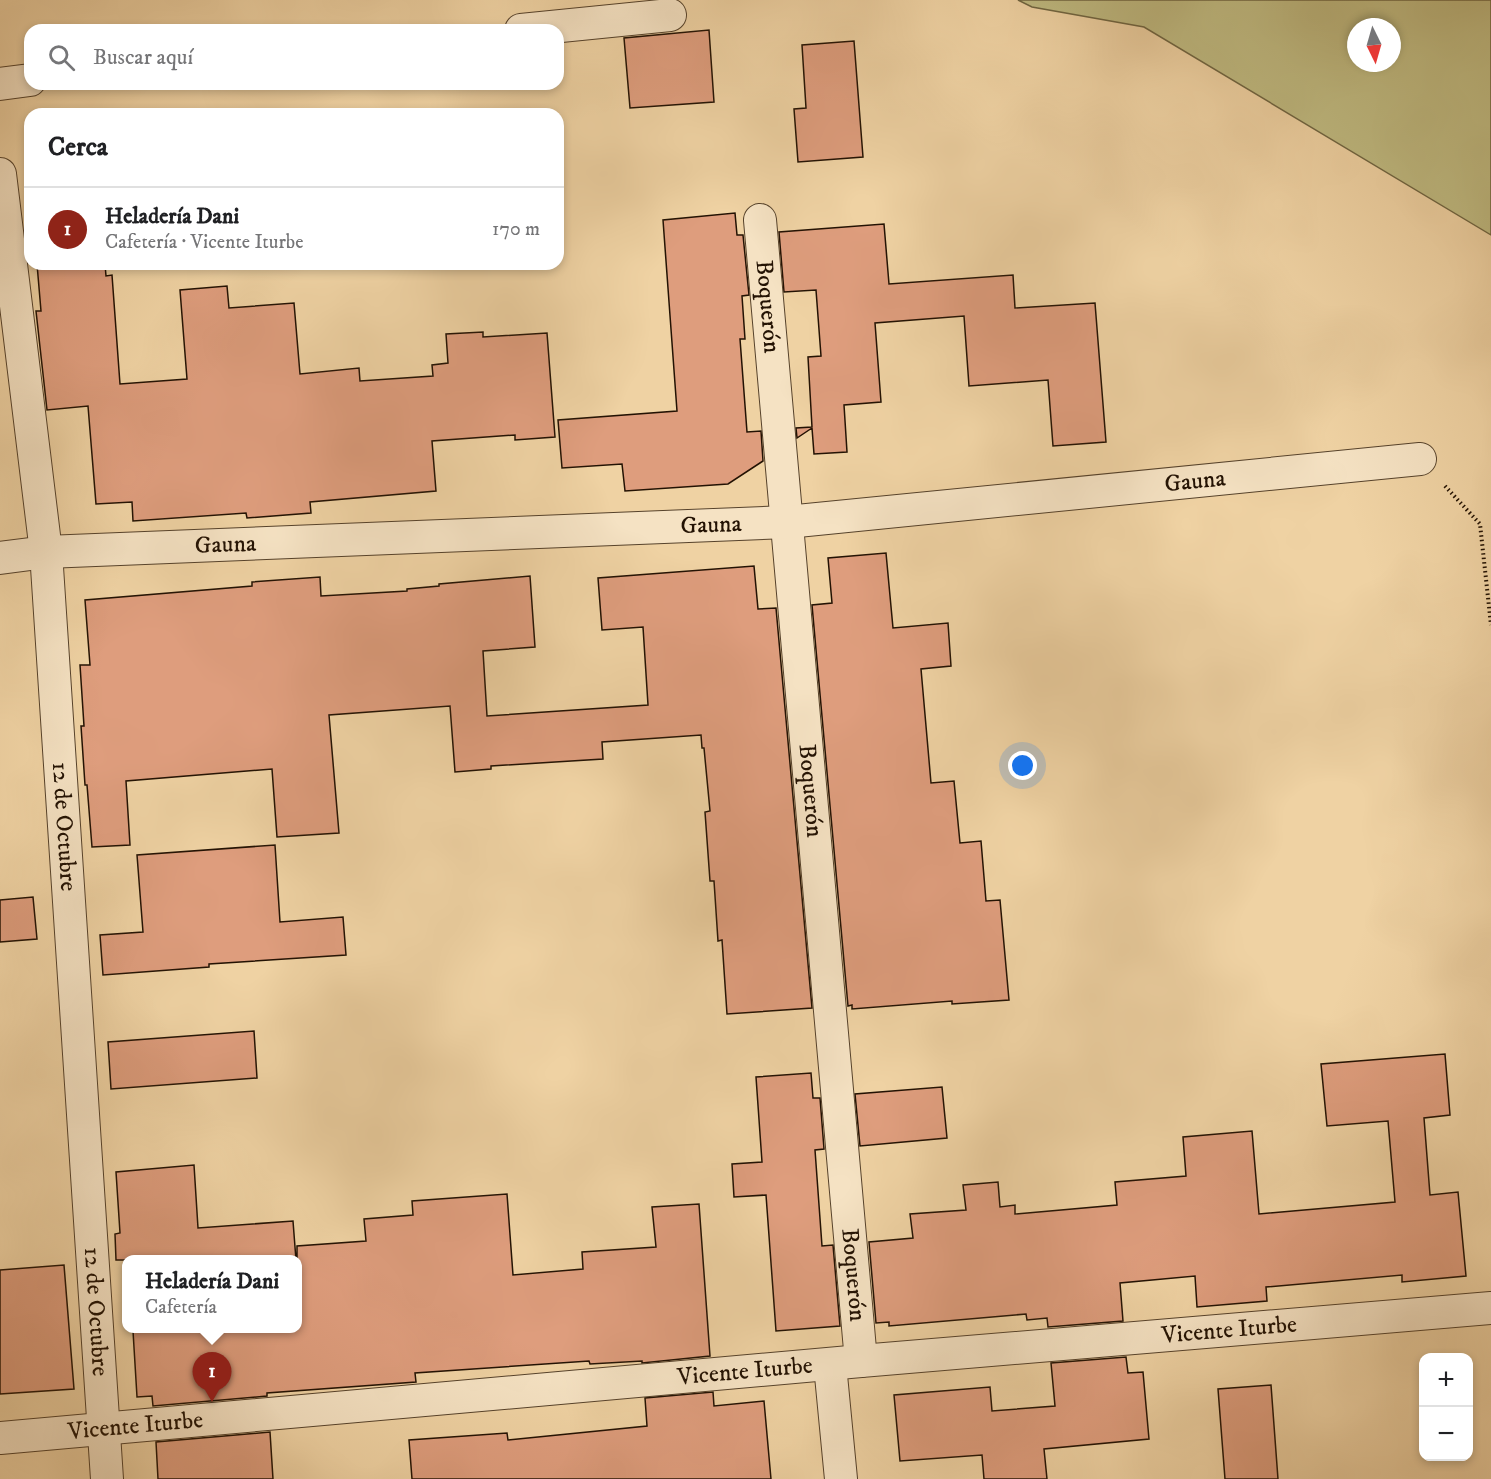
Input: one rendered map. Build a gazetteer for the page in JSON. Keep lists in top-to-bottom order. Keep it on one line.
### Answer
{"streets":{"street":["Boquerón","Gauna","12 de Octubre","Vicente Iturbe"]},"crossings":[["Boquerón","Gauna"],["Boquerón","Vicente Iturbe"],["Gauna","12 de Octubre"],["12 de Octubre","Vicente Iturbe"]],"north":"bottom","page":{"search":"Buscar aquí","heading":"Cerca","list":[{"mark":"1","name":"Heladería Dani","note":"Cafetería · Vicente Iturbe","value":"170 m"}],"popup":["Heladería Dani","Cafetería"],"pins":"1","map_buttons":["+","−"]}}
